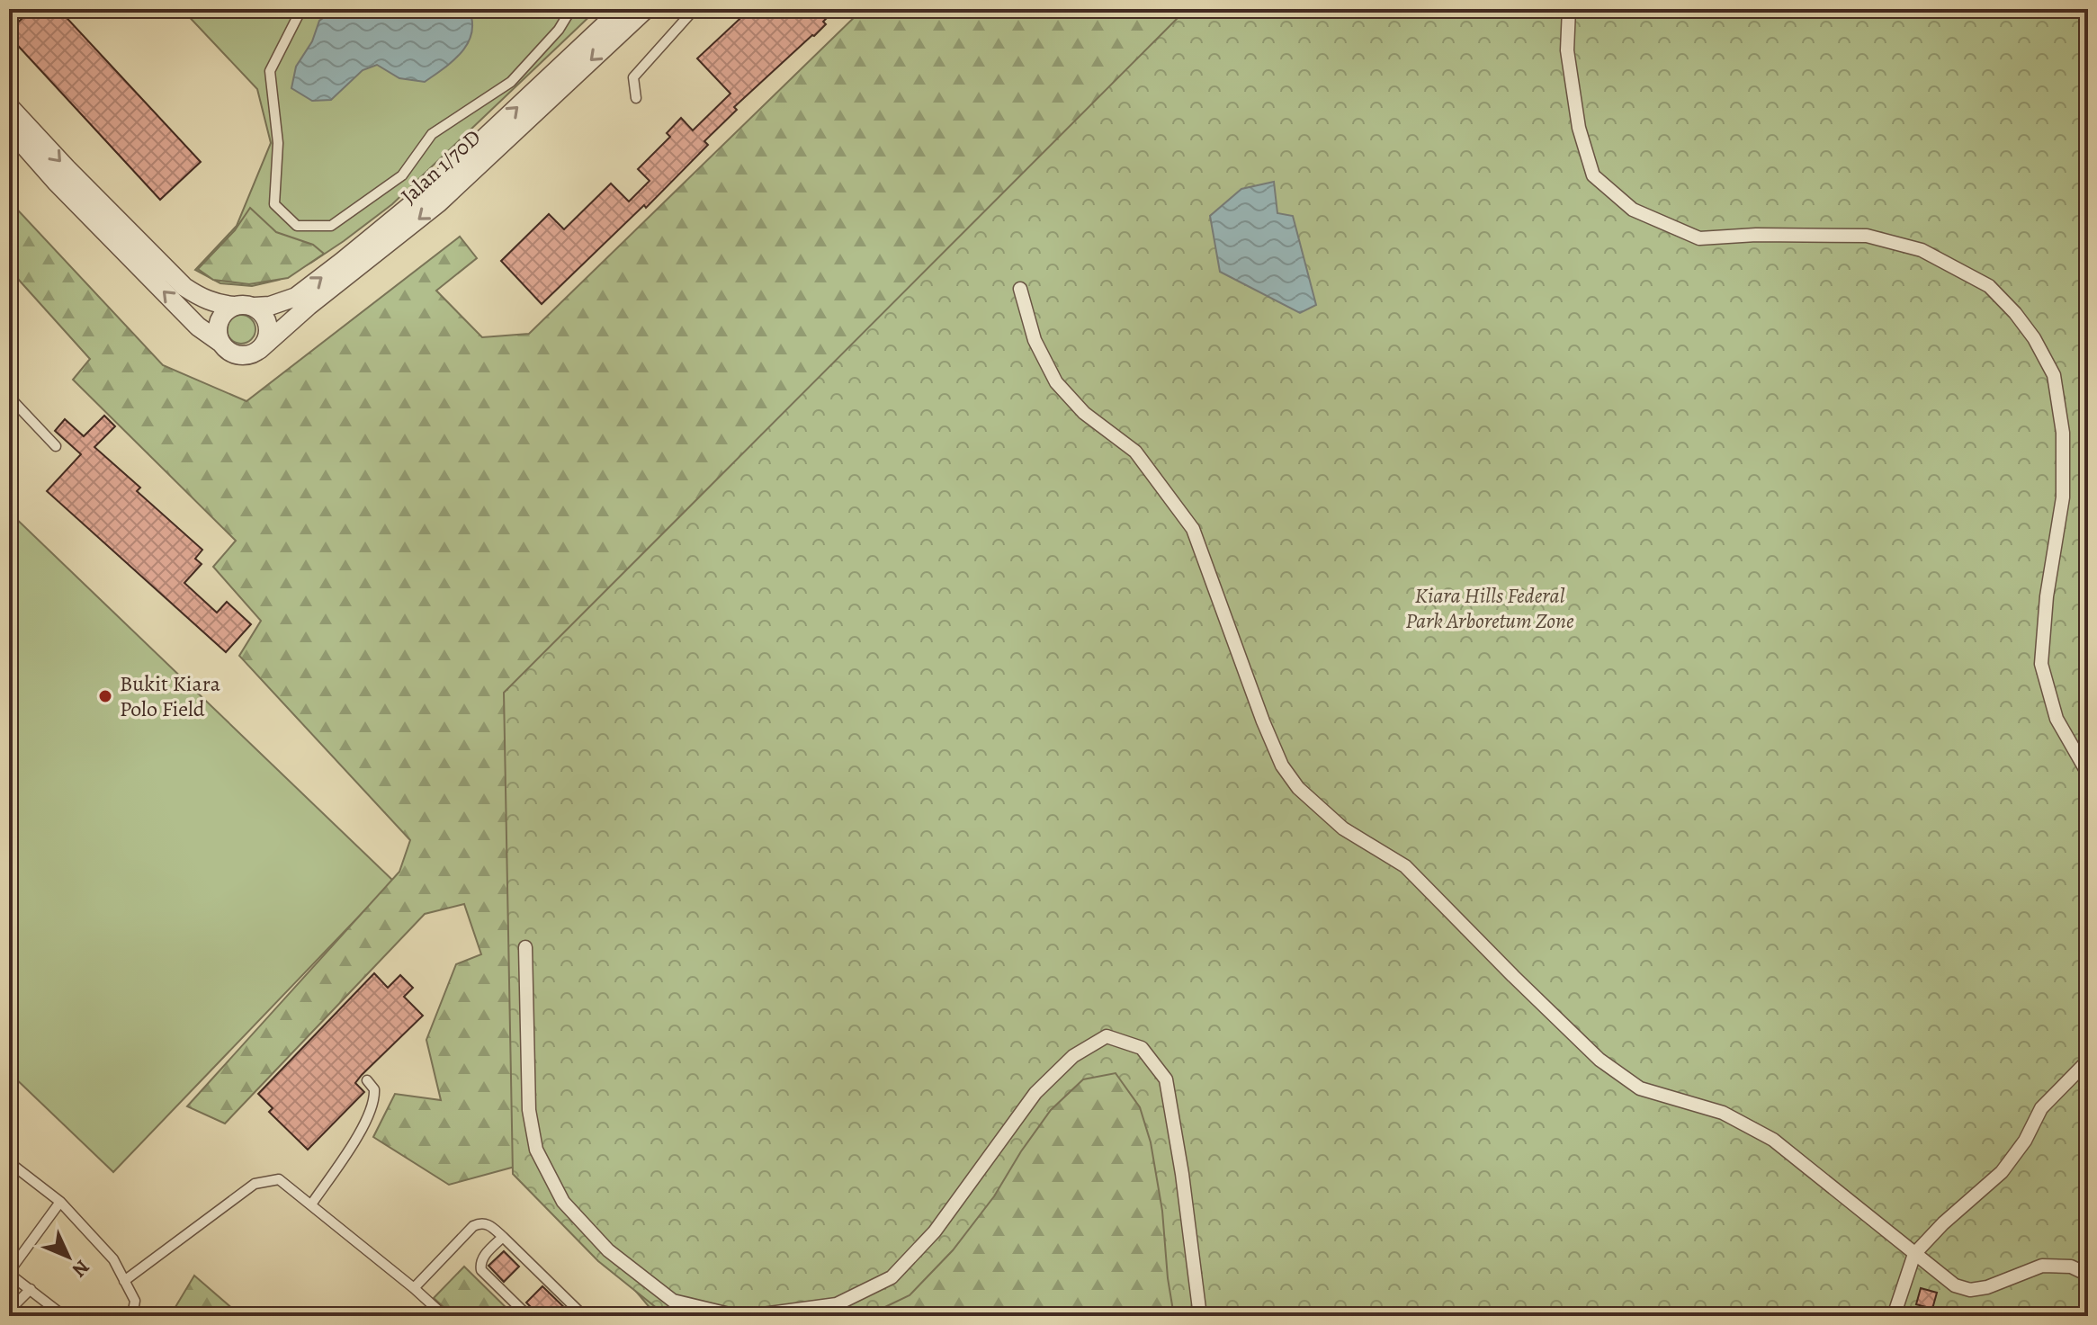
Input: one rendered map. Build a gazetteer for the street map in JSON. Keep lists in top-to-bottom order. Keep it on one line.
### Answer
{"streets":{"street":["Jalan 1/70D"]},"parks":["Kiara Hills Federal Park Arboretum Zone"],"places":["Bukit Kiara Polo Field"],"north":"bottom right"}
